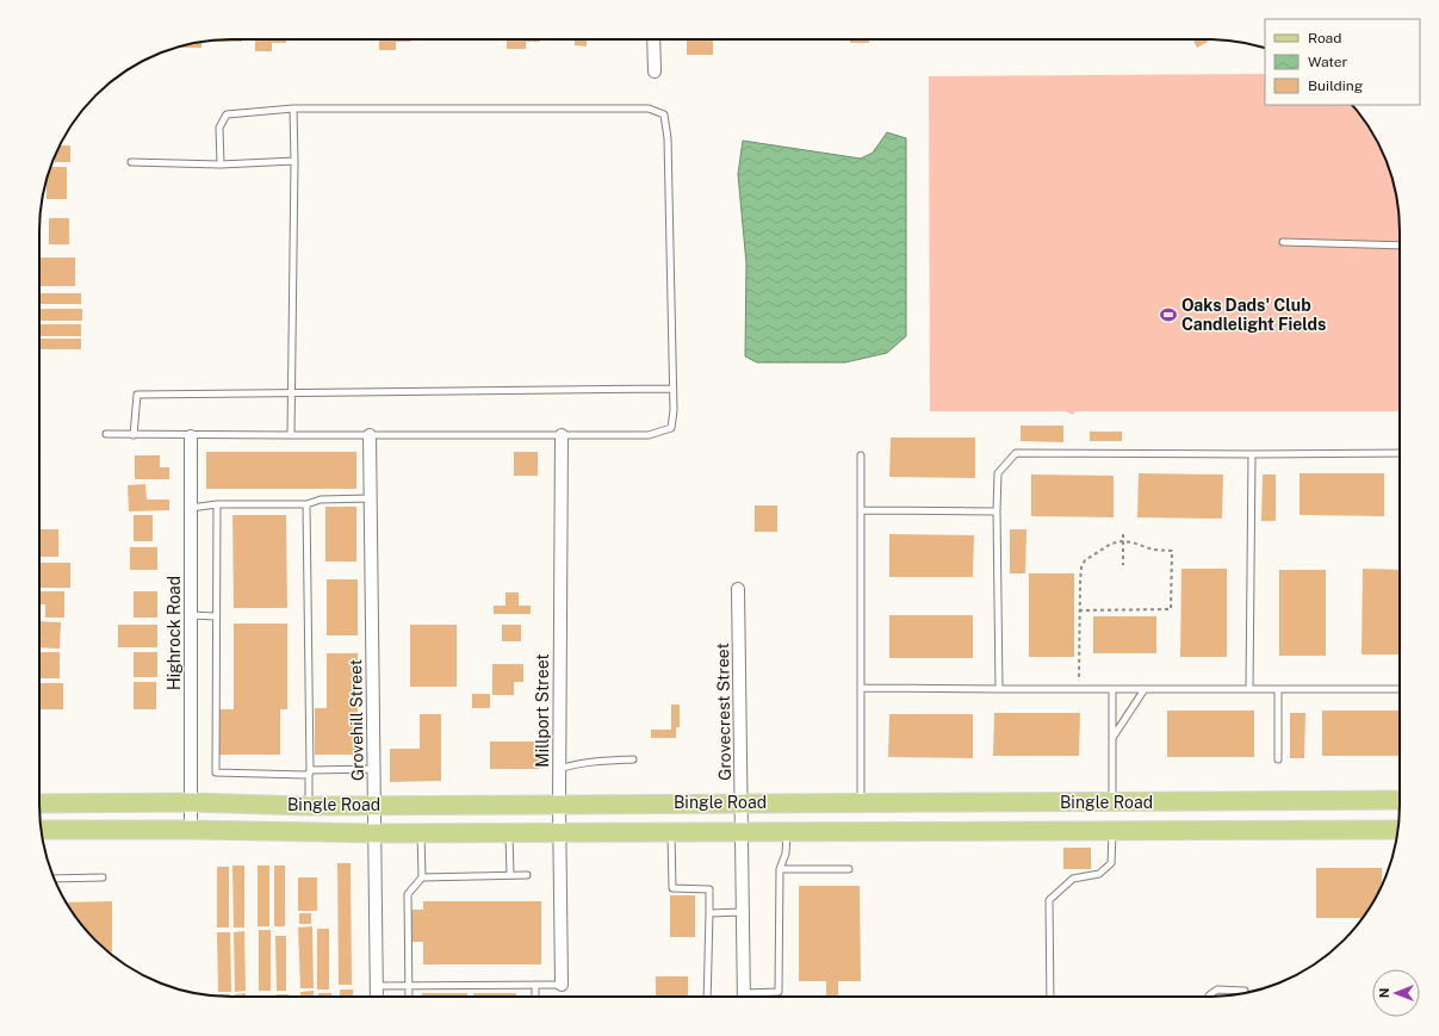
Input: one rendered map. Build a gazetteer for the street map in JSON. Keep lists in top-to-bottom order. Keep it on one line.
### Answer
{"streets":{"main road":["Bingle Road"],"street":["Highrock Road","Millport Street","Grovecrest Street","Grovehill Street"]},"crossings":[["Highrock Road","Bingle Road"],["Millport Street","Bingle Road"],["Grovecrest Street","Bingle Road"],["Grovehill Street","Bingle Road"]],"places":{"sports":["Oaks Dads' Club Candlelight Fields"]},"legend":["Road","Water","Building"],"north":"left"}
